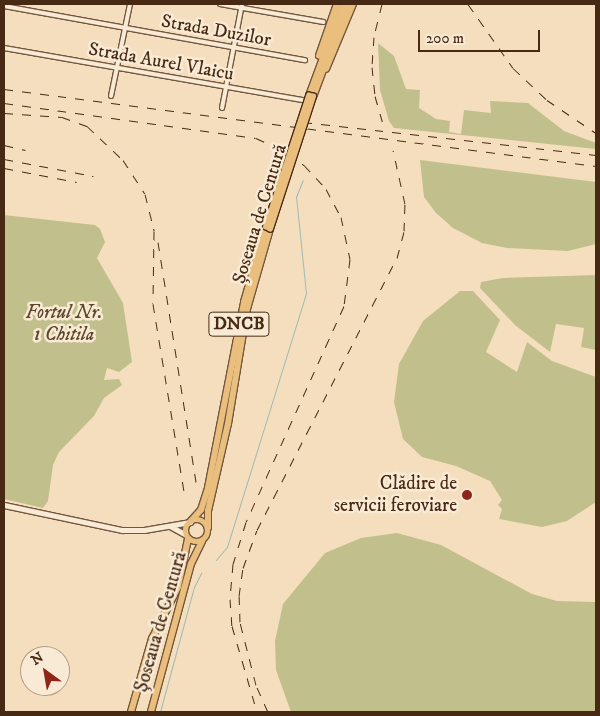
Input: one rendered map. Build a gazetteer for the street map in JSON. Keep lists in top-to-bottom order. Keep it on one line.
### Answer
{"streets":{"main road":["Șoseaua de Centură","DNCB"],"street":["Strada Duzilor","Strada Aurel Vlaicu"]},"crossings":[["Strada Aurel Vlaicu","Șoseaua de Centură"]],"parks":["Fortul Nr. 1 Chitila"],"places":["Clădire de servicii feroviare"],"scale_bar":"200 m","north":"top left"}
